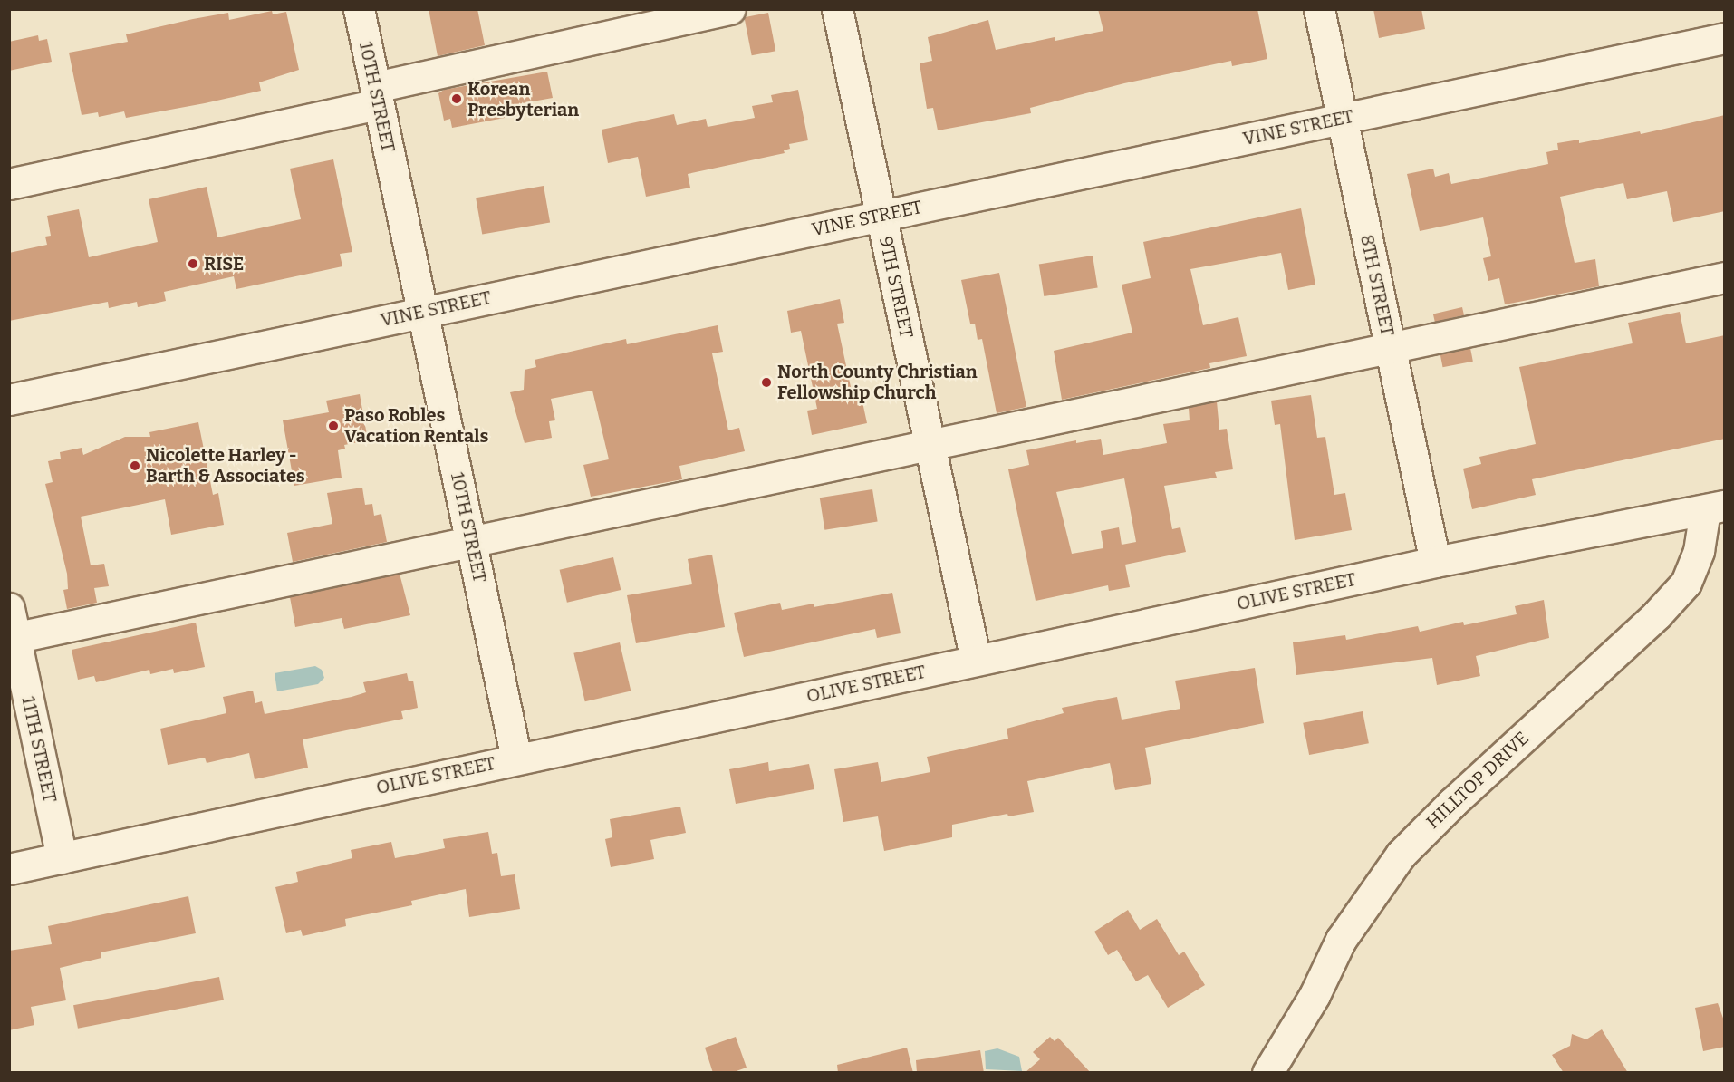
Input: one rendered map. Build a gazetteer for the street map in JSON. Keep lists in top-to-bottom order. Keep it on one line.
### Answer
{"streets":{"street":["10TH STREET","VINE STREET","8TH STREET","9TH STREET","OLIVE STREET","11TH STREET","HILLTOP DRIVE"]},"crossings":[["10TH STREET","VINE STREET"],["10TH STREET","OLIVE STREET"],["VINE STREET","8TH STREET"],["VINE STREET","9TH STREET"],["8TH STREET","OLIVE STREET"],["9TH STREET","OLIVE STREET"],["OLIVE STREET","11TH STREET"],["OLIVE STREET","HILLTOP DRIVE"]],"places":["Korean Presbyterian","RISE","North County Christian Fellowship Church","Paso Robles Vacation Rentals","Nicolette Harley - Barth & Associates"]}
